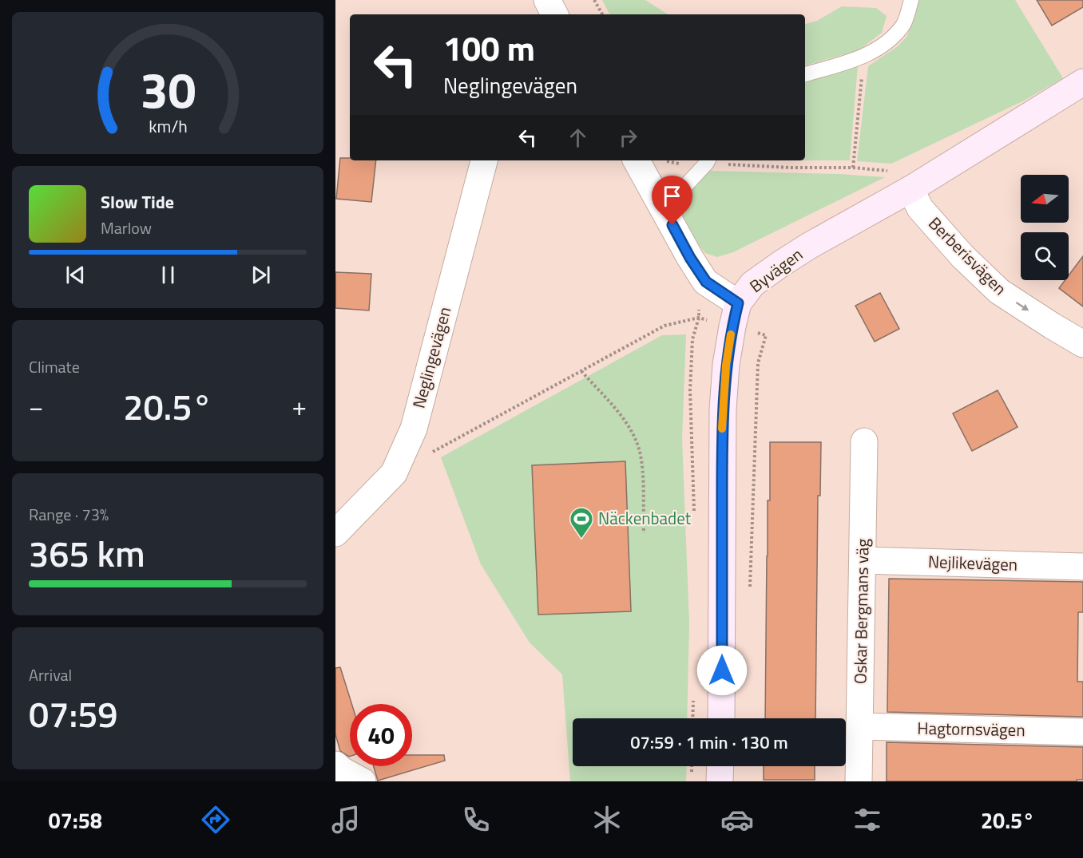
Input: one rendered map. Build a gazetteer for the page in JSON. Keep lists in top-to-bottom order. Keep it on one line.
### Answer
{"streets":{"street":["Berberisvägen","Byvägen","Neglingevägen","Nejlikevägen","Oskar Bergmans väg","Hagtornsvägen"]},"crossings":[["Berberisvägen","Byvägen"],["Nejlikevägen","Oskar Bergmans väg"],["Oskar Bergmans väg","Hagtornsvägen"]],"one_way":["Berberisvägen"],"places":{"sports":["Näckenbadet"]},"north":"left","page":{"turn":["100 m","Neglingevägen"],"song":["Slow Tide","Marlow"],"tile":["Climate",["Range · 73%","365 km"],["Arrival","07:59"]],"heat":["−","20.5°","+"],"limit":"40","trip":"07:59 · 1 min · 130 m","tabs":["07:58","20.5°"],"gauge":["30","km/h"]}}
